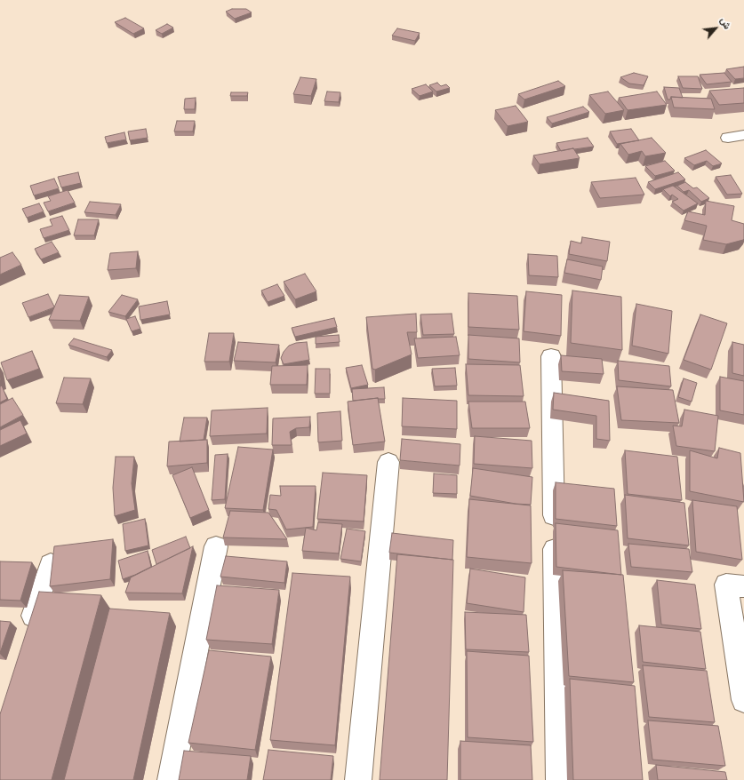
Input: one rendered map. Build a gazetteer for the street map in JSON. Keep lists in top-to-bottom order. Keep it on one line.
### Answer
{"north":"top right"}
